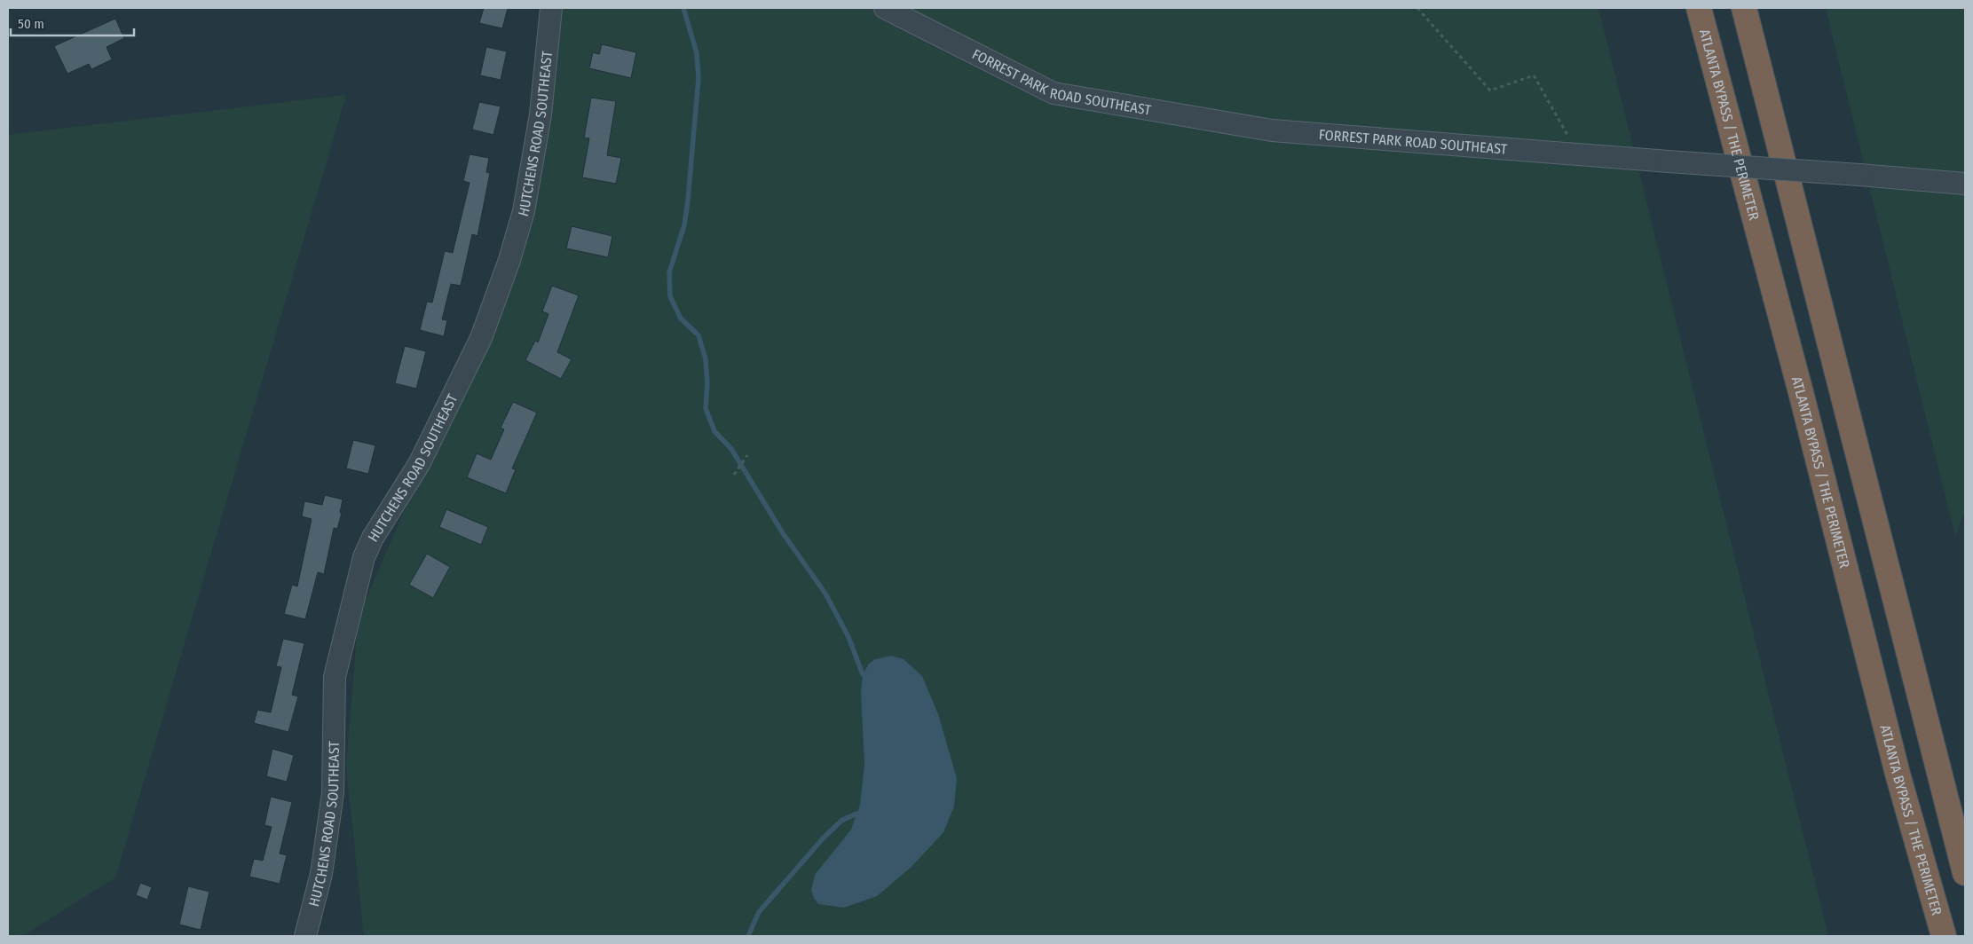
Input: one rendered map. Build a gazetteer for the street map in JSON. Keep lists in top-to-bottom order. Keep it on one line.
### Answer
{"streets":{"highway":["ATLANTA BYPASS / THE PERIMETER"],"street":["FORREST PARK ROAD SOUTHEAST","HUTCHENS ROAD SOUTHEAST"]},"scale_bar":"50 m"}
